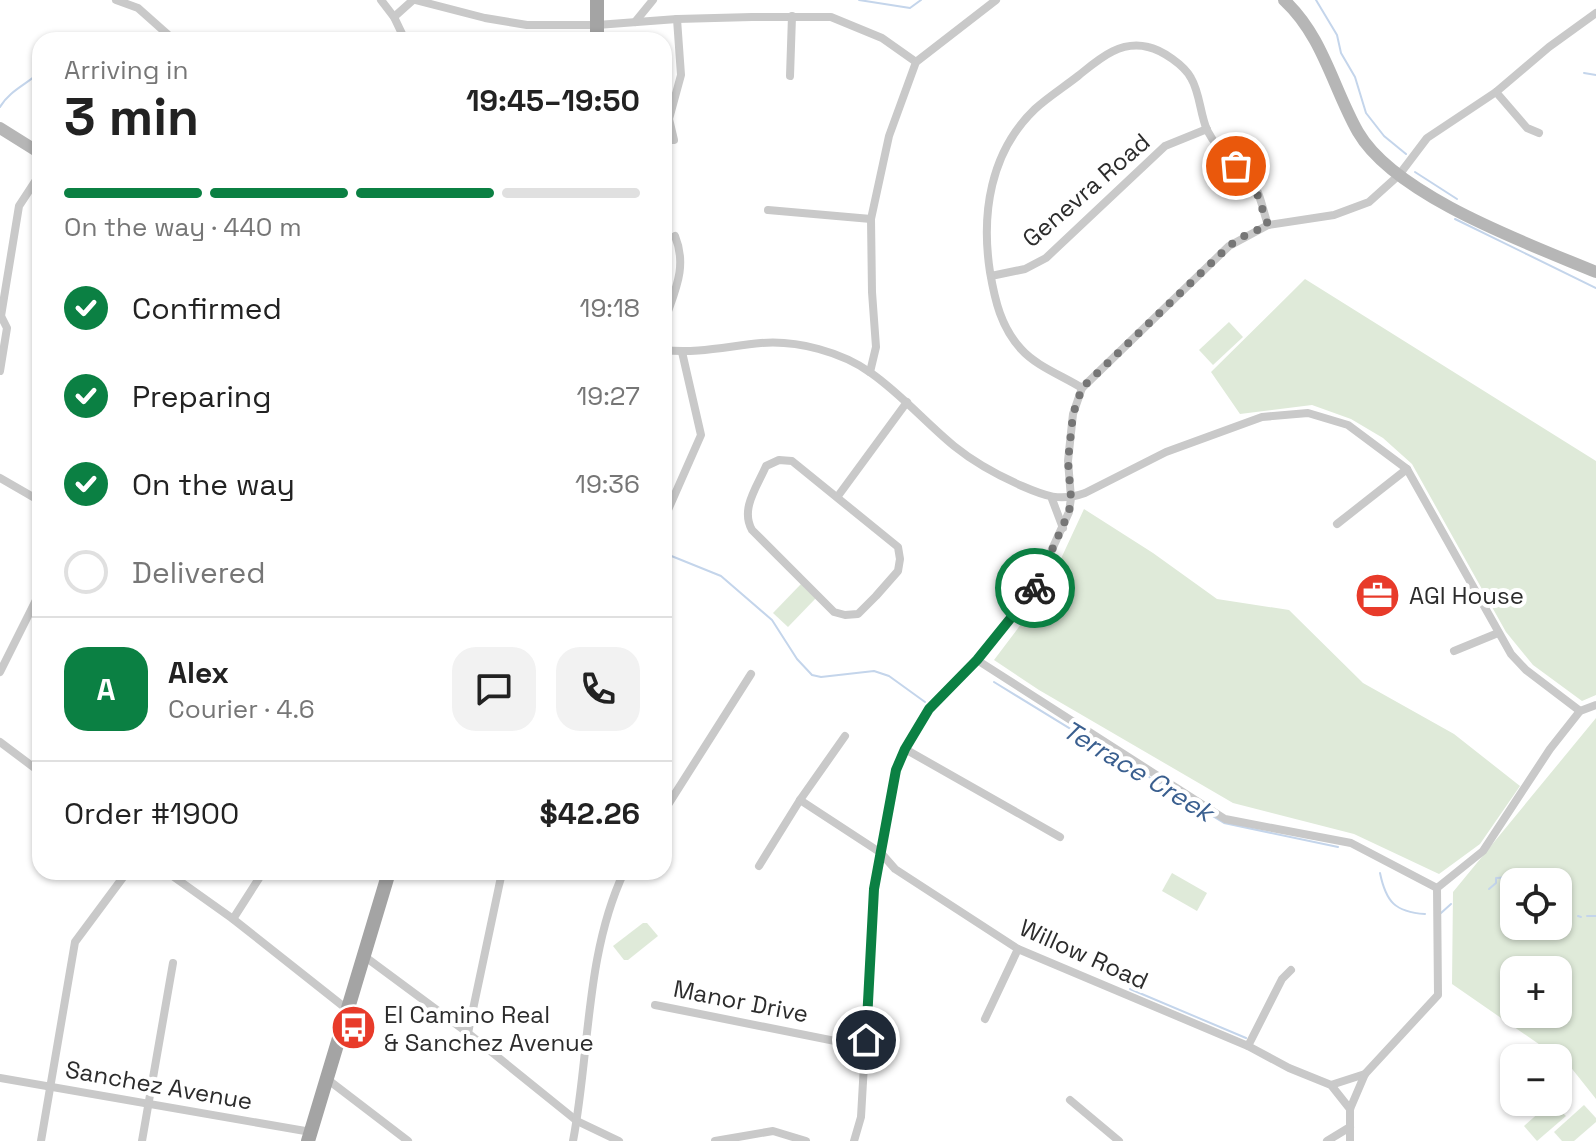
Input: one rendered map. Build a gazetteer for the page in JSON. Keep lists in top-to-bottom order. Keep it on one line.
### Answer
{"streets":{"street":["Genevra Road","Willow Road","Manor Drive","Sanchez Avenue"]},"water":["Terrace Creek"],"places":{"office":["AGI House"],"bus stop":["El Camino Real & Sanchez Avenue"]},"page":{"heading":["3 min","Arriving in","19:45–19:50"],"panel":["Alex","Courier · 4.6","Order #1900","$42.26"],"bar":"On the way · 440 m","list":[["Confirmed","19:18"],["Preparing","19:27"],["On the way","19:36"],"Delivered"],"round":"A","map_buttons":["+","−"]}}
